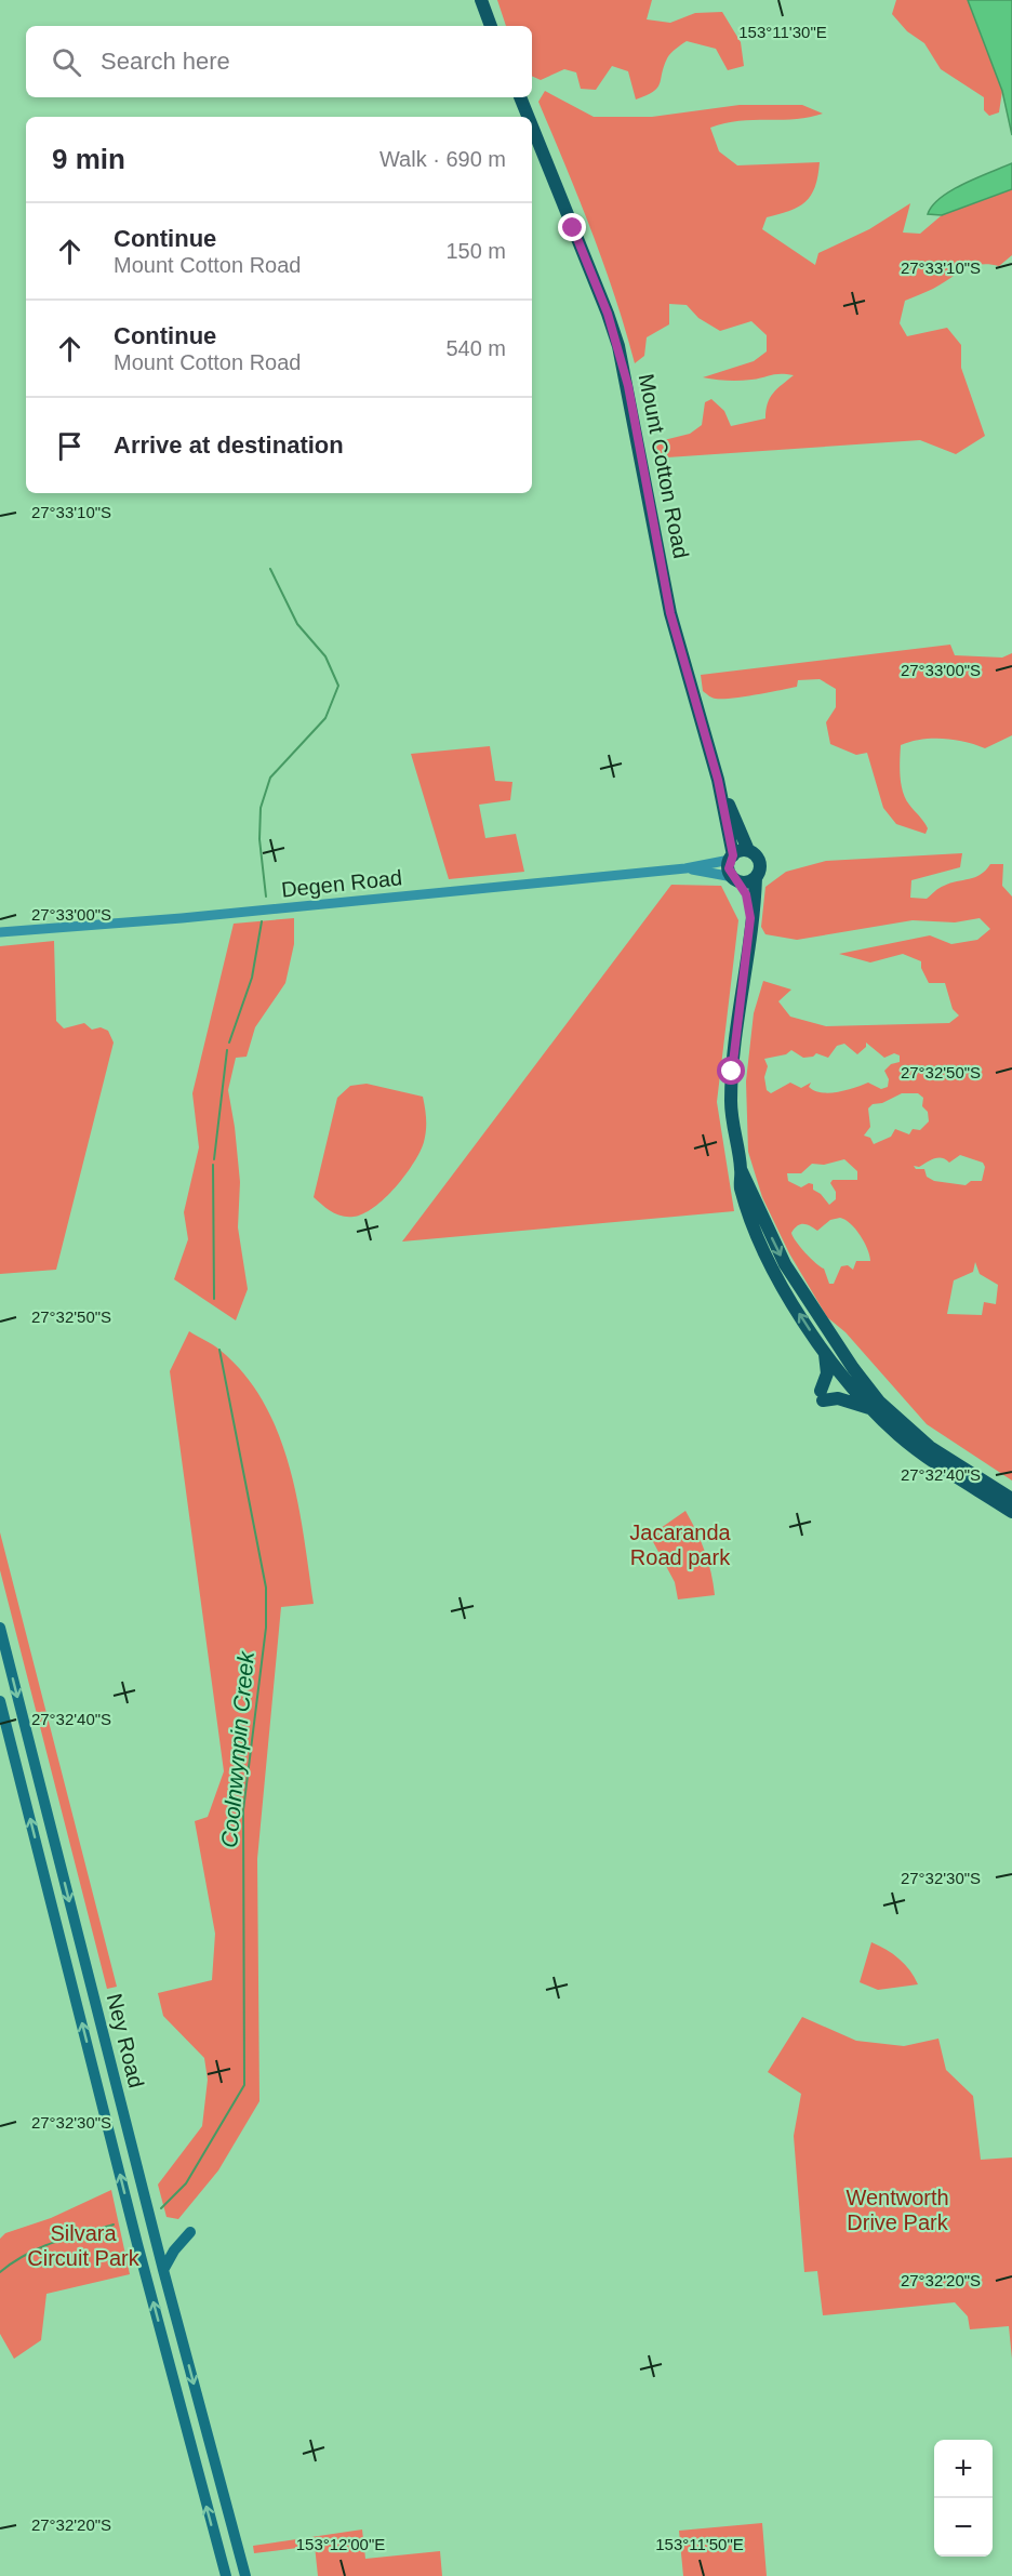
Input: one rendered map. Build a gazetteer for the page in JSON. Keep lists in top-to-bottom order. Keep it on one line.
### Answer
{"streets":{"main road":["Mount Cotton Road","Ney Road"],"street":["Degen Road"]},"crossings":[["Mount Cotton Road","Degen Road"]],"water":["Coolnwynpin Creek"],"parks":["Jacaranda Road park","Wentworth Drive Park","Silvara Circuit Park"],"page":{"search":"Search here","heading":["9 min","Walk · 690 m"],"list":[["Continue","Mount Cotton Road","150 m"],["Continue","Mount Cotton Road","540 m"],"Arrive at destination"],"map_buttons":["+","−"]},"coordinates":["153°11'30\"E","27°33'10\"S","27°33'00\"S","27°32'50\"S","27°32'40\"S","27°32'30\"S","27°32'20\"S","153°12'00\"E","153°11'50\"E"]}
